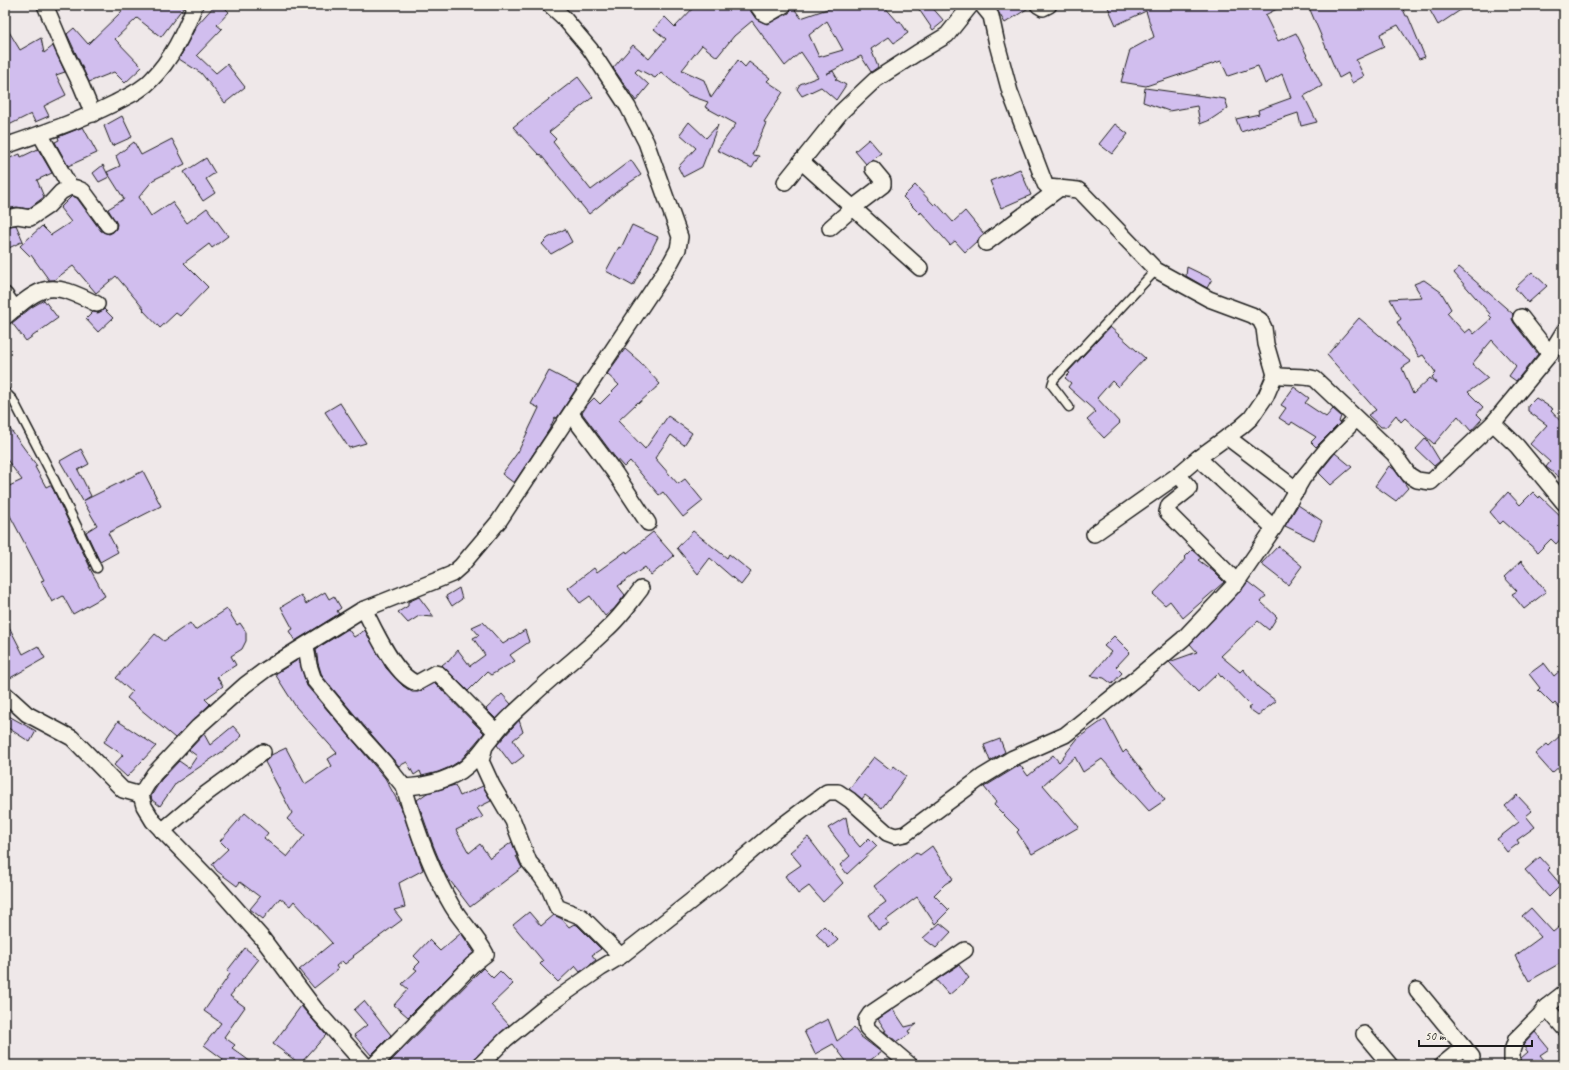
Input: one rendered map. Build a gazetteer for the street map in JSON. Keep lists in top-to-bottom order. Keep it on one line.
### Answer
{"scale_bar":"50 m"}
